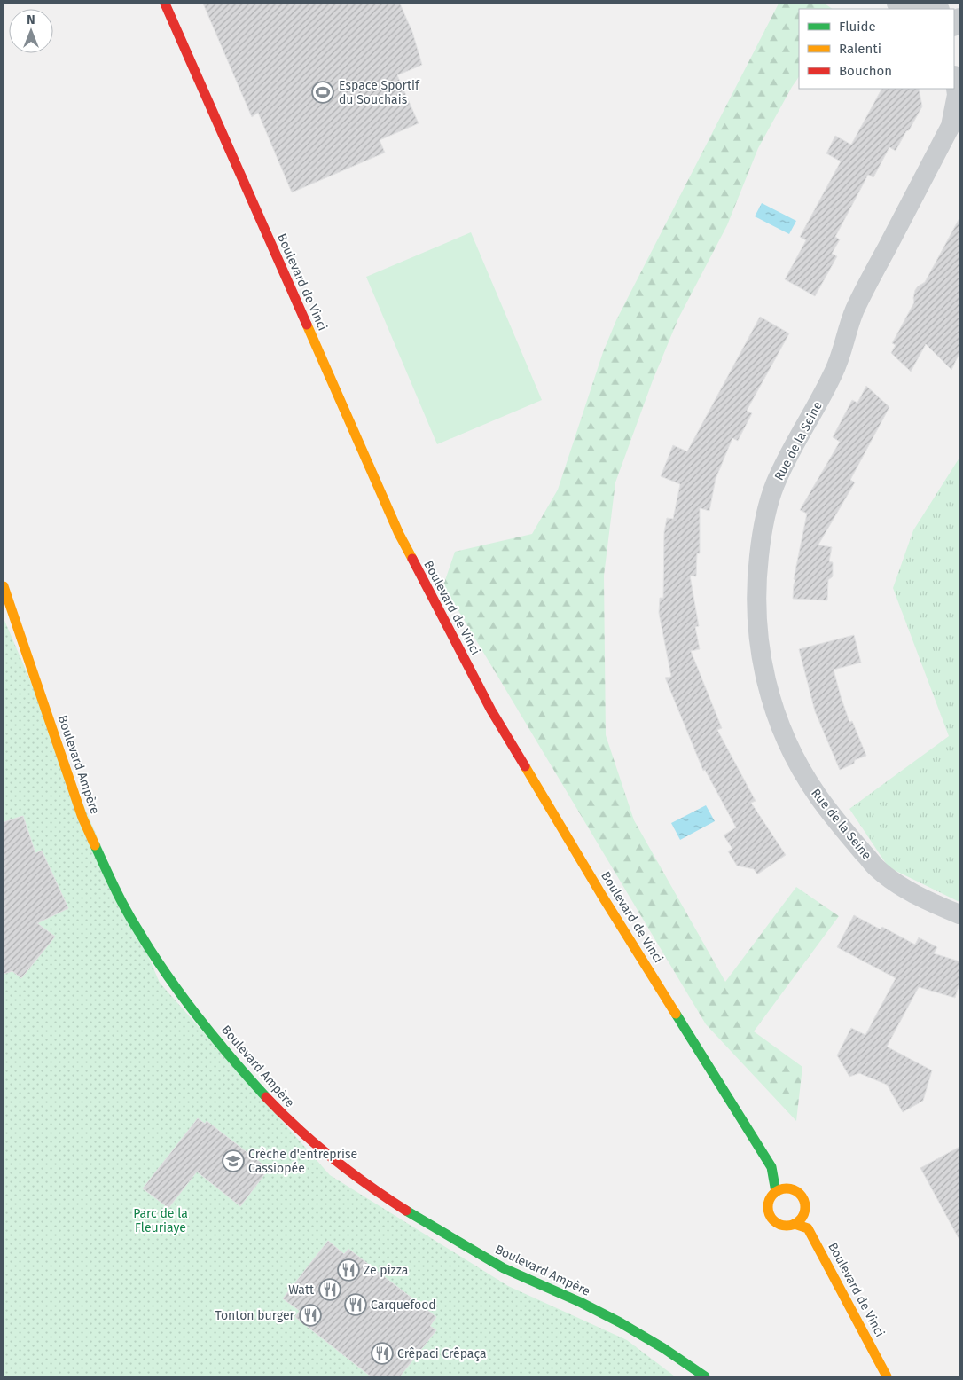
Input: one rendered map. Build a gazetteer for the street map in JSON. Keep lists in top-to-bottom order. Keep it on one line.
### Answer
{"streets":{"main road":["Boulevard de Vinci","Boulevard Ampère"],"street":["Rue de la Seine"]},"parks":["Parc de la Fleuriaye"],"places":{"sports":["Espace Sportif du Souchais"],"school or university":["Crèche d'entreprise Cassiopée"],"restaurant":["Ze pizza","Watt","Carquefood","Tonton burger","Crêpaci Crêpaça"]},"legend":["Fluide","Ralenti","Bouchon"],"north":"top"}
